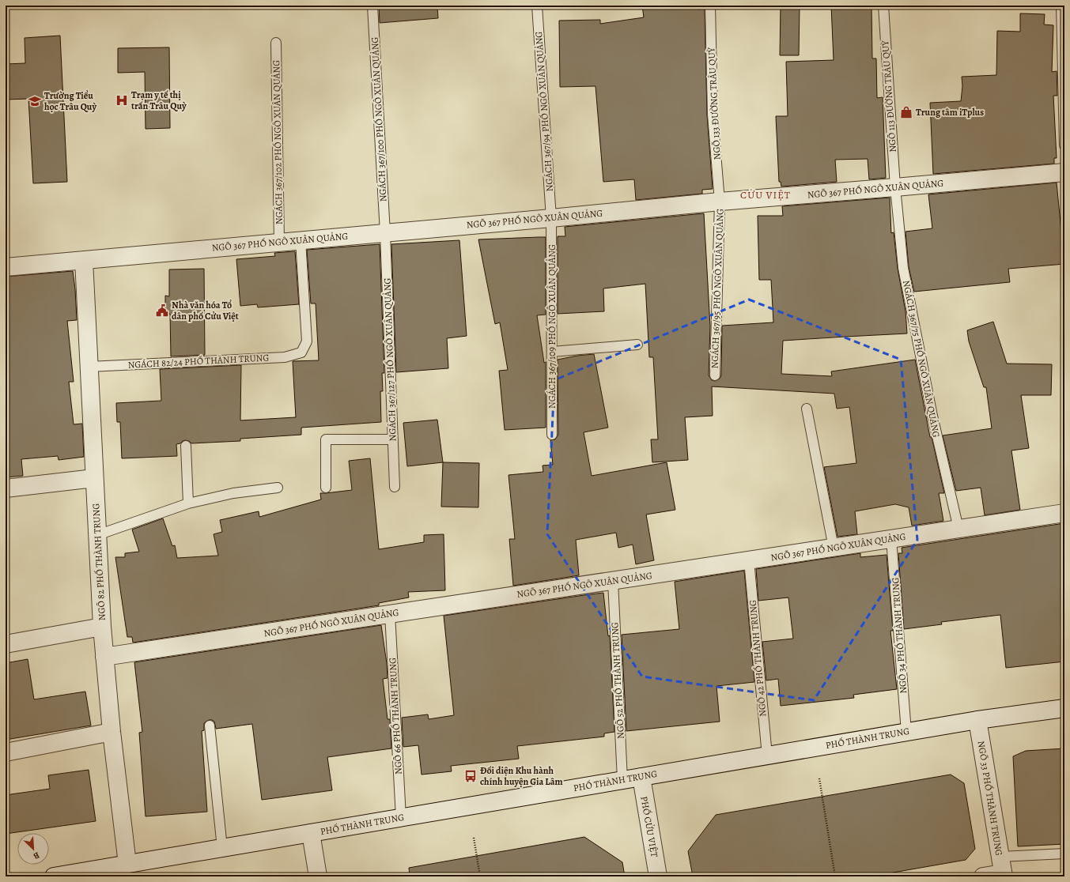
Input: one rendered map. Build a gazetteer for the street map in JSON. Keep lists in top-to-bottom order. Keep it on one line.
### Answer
{"streets":{"street":["NGÕ 367 PHỐ NGÔ XUÂN QUẢNG","NGÕ 82 PHỐ THÀNH TRUNG","PHỐ THÀNH TRUNG","NGÕ 33 PHỐ THÀNH TRUNG","PHỐ CỬU VIỆT"],"lane":["NGÕ 113 ĐƯỜNG TRÂU QUỲ","NGÕ 133 ĐƯỜNG TRÂU QUỲ","NGÁCH 367/94 PHỐ NGÔ XUÂN QUẢNG","NGÁCH 367/100 PHỐ NGÔ XUÂN QUẢNG","NGÁCH 367/102 PHỐ NGÔ XUÂN QUẢNG","NGÁCH 367/95 PHỐ NGÔ XUÂN QUẢNG","NGÁCH 367/109 PHỐ NGÔ XUÂN QUẢNG","NGÁCH 367/75 PHỐ NGÔ XUÂN QUẢNG","NGÁCH 367/127 PHỐ NGÔ XUÂN QUẢNG","NGÁCH 82/24 PHỐ THÀNH TRUNG","NGÕ 34 PHỐ THÀNH TRUNG","NGÕ 42 PHỐ THÀNH TRUNG","NGÕ 52 PHỐ THÀNH TRUNG","NGÕ 66 PHỐ THÀNH TRUNG"]},"crossings":[["NGÕ 113 ĐƯỜNG TRÂU QUỲ","NGÕ 367 PHỐ NGÔ XUÂN QUẢNG"],["NGÕ 113 ĐƯỜNG TRÂU QUỲ","NGÁCH 367/75 PHỐ NGÔ XUÂN QUẢNG"],["NGÕ 133 ĐƯỜNG TRÂU QUỲ","NGÕ 367 PHỐ NGÔ XUÂN QUẢNG"],["NGÕ 133 ĐƯỜNG TRÂU QUỲ","NGÁCH 367/95 PHỐ NGÔ XUÂN QUẢNG"],["NGÁCH 367/94 PHỐ NGÔ XUÂN QUẢNG","NGÕ 367 PHỐ NGÔ XUÂN QUẢNG"],["NGÁCH 367/94 PHỐ NGÔ XUÂN QUẢNG","NGÁCH 367/109 PHỐ NGÔ XUÂN QUẢNG"],["NGÁCH 367/100 PHỐ NGÔ XUÂN QUẢNG","NGÕ 367 PHỐ NGÔ XUÂN QUẢNG"],["NGÁCH 367/100 PHỐ NGÔ XUÂN QUẢNG","NGÁCH 367/127 PHỐ NGÔ XUÂN QUẢNG"],["NGÁCH 367/102 PHỐ NGÔ XUÂN QUẢNG","NGÕ 367 PHỐ NGÔ XUÂN QUẢNG"],["NGÕ 367 PHỐ NGÔ XUÂN QUẢNG","NGÁCH 367/95 PHỐ NGÔ XUÂN QUẢNG"],["NGÕ 367 PHỐ NGÔ XUÂN QUẢNG","NGÁCH 367/109 PHỐ NGÔ XUÂN QUẢNG"],["NGÕ 367 PHỐ NGÔ XUÂN QUẢNG","NGÁCH 367/75 PHỐ NGÔ XUÂN QUẢNG"],["NGÕ 367 PHỐ NGÔ XUÂN QUẢNG","NGÁCH 367/127 PHỐ NGÔ XUÂN QUẢNG"],["NGÕ 367 PHỐ NGÔ XUÂN QUẢNG","NGÁCH 82/24 PHỐ THÀNH TRUNG"],["NGÕ 367 PHỐ NGÔ XUÂN QUẢNG","NGÕ 82 PHỐ THÀNH TRUNG"],["NGÕ 367 PHỐ NGÔ XUÂN QUẢNG","NGÕ 34 PHỐ THÀNH TRUNG"],["NGÕ 367 PHỐ NGÔ XUÂN QUẢNG","NGÕ 42 PHỐ THÀNH TRUNG"],["NGÕ 367 PHỐ NGÔ XUÂN QUẢNG","NGÕ 52 PHỐ THÀNH TRUNG"],["NGÕ 367 PHỐ NGÔ XUÂN QUẢNG","NGÕ 66 PHỐ THÀNH TRUNG"],["NGÁCH 82/24 PHỐ THÀNH TRUNG","NGÕ 82 PHỐ THÀNH TRUNG"],["NGÕ 82 PHỐ THÀNH TRUNG","PHỐ THÀNH TRUNG"],["NGÕ 34 PHỐ THÀNH TRUNG","PHỐ THÀNH TRUNG"],["NGÕ 42 PHỐ THÀNH TRUNG","PHỐ THÀNH TRUNG"],["NGÕ 52 PHỐ THÀNH TRUNG","PHỐ THÀNH TRUNG"],["NGÕ 66 PHỐ THÀNH TRUNG","PHỐ THÀNH TRUNG"],["PHỐ THÀNH TRUNG","NGÕ 33 PHỐ THÀNH TRUNG"],["PHỐ THÀNH TRUNG","PHỐ CỬU VIỆT"]],"districts":["CỬU VIỆT"],"places":{"hospital":["Trạm y tế thị trấn Trâu Quỳ"],"school or university":["Trường Tiểu học Trâu Quỳ"],"shop":["Trung tâm iTplus"],"public building":["Nhà văn hóa Tổ dân phố Cửu Việt"],"bus stop":["Đối diện Khu hành chính huyện Gia Lâm"]},"north":"bottom right"}
